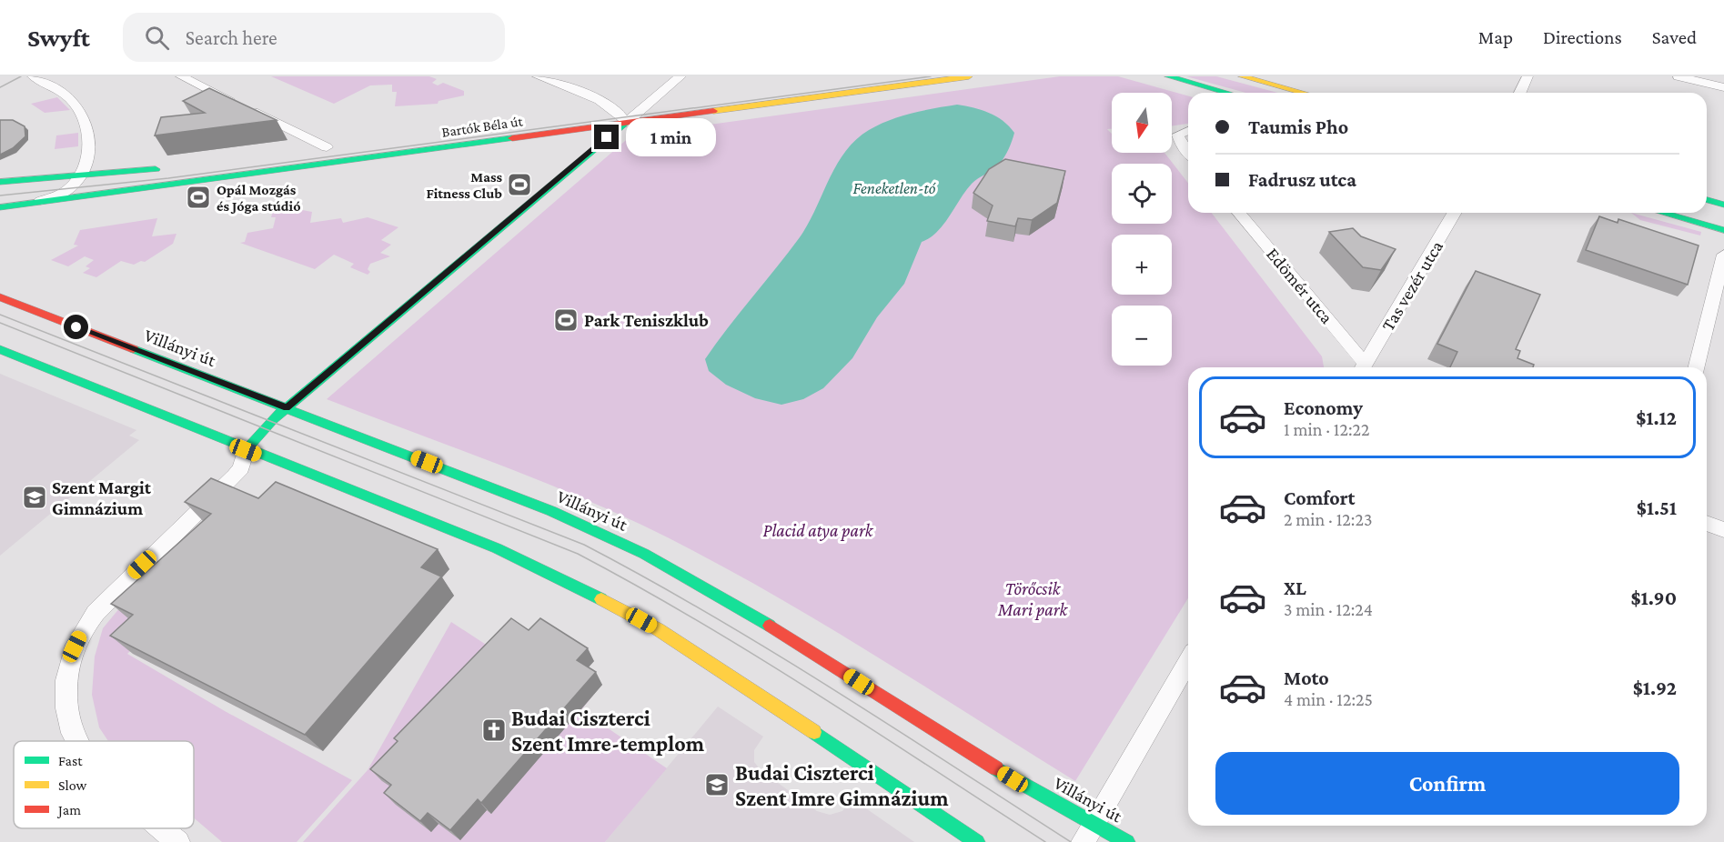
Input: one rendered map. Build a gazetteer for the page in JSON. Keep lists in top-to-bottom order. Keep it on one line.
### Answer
{"streets":{"street":["Bartók Béla út","Edömér utca","Tas vezér utca","Villányi út"]},"crossings":[["Edömér utca","Tas vezér utca"]],"water":["Feneketlen-tó"],"parks":["Placid atya park","Törőcsik Mari park"],"places":{"sports":["Mass Fitness Club","Opál Mozgás és Jóga stúdió","Park Teniszklub"],"school or university":["Szent Margit Gimnázium","Budai Ciszterci Szent Imre Gimnázium"],"church":["Budai Ciszterci Szent Imre-templom"]},"legend":["Fast","Slow","Jam"],"north":"bottom","page":{"header":"Swyft","search":"Search here","nav":["Map","Directions","Saved"],"map_buttons":["+","−"],"banner":["Taumis Pho","Fadrusz utca"],"bubble":"1 min","list":[{"name":"Economy","note":"1 min · 12:22","value":"$1.12"},{"name":"Comfort","note":"2 min · 12:23","value":"$1.51"},{"name":"XL","note":"3 min · 12:24","value":"$1.90"},{"name":"Moto","note":"4 min · 12:25","value":"$1.92"}],"buttons":"Confirm"}}
